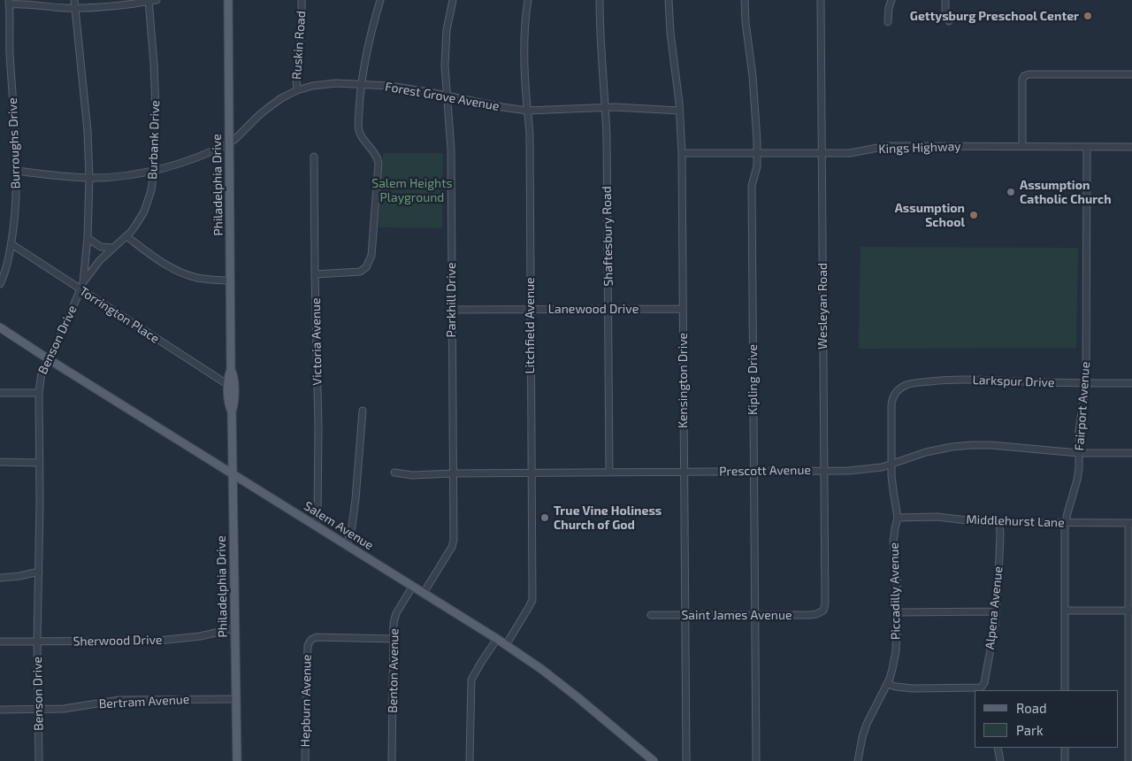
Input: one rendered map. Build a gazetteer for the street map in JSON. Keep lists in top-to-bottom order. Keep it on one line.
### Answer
{"streets":{"main road":["Philadelphia Drive","Salem Avenue"],"street":["Ruskin Road","Forest Grove Avenue","Burbank Drive","Burroughs Drive","Kings Highway","Shaftesbury Road","Parkhill Drive","Wesleyan Road","Lanewood Drive","Torrington Place","Litchfield Avenue","Benson Drive","Victoria Avenue","Kipling Drive","Kensington Drive","Larkspur Drive","Fairport Avenue","Prescott Avenue","Middlehurst Lane","Piccadilly Avenue","Alpena Avenue","Saint James Avenue","Sherwood Drive","Benton Avenue","Hepburn Avenue","Bertram Avenue"]},"crossings":[["Ruskin Road","Forest Grove Avenue"],["Forest Grove Avenue","Burbank Drive"],["Forest Grove Avenue","Burroughs Drive"],["Forest Grove Avenue","Philadelphia Drive"],["Forest Grove Avenue","Shaftesbury Road"],["Forest Grove Avenue","Parkhill Drive"],["Forest Grove Avenue","Litchfield Avenue"],["Forest Grove Avenue","Benson Drive"],["Forest Grove Avenue","Kensington Drive"],["Burbank Drive","Benson Drive"],["Burroughs Drive","Torrington Place"],["Kings Highway","Wesleyan Road"],["Kings Highway","Kipling Drive"],["Kings Highway","Kensington Drive"],["Kings Highway","Fairport Avenue"],["Philadelphia Drive","Torrington Place"],["Philadelphia Drive","Salem Avenue"],["Philadelphia Drive","Sherwood Drive"],["Philadelphia Drive","Bertram Avenue"],["Shaftesbury Road","Lanewood Drive"],["Shaftesbury Road","Prescott Avenue"],["Parkhill Drive","Lanewood Drive"],["Parkhill Drive","Prescott Avenue"],["Parkhill Drive","Salem Avenue"],["Wesleyan Road","Prescott Avenue"],["Wesleyan Road","Saint James Avenue"],["Lanewood Drive","Litchfield Avenue"],["Lanewood Drive","Kensington Drive"],["Torrington Place","Benson Drive"],["Litchfield Avenue","Prescott Avenue"],["Litchfield Avenue","Salem Avenue"],["Benson Drive","Salem Avenue"],["Benson Drive","Sherwood Drive"],["Benson Drive","Bertram Avenue"],["Victoria Avenue","Salem Avenue"],["Kipling Drive","Prescott Avenue"],["Kipling Drive","Saint James Avenue"],["Kensington Drive","Prescott Avenue"],["Kensington Drive","Saint James Avenue"],["Larkspur Drive","Fairport Avenue"],["Larkspur Drive","Piccadilly Avenue"],["Fairport Avenue","Prescott Avenue"],["Fairport Avenue","Middlehurst Lane"],["Prescott Avenue","Piccadilly Avenue"],["Middlehurst Lane","Piccadilly Avenue"],["Middlehurst Lane","Alpena Avenue"],["Salem Avenue","Benton Avenue"],["Benton Avenue","Hepburn Avenue"]],"parks":["Salem Heights Playground"],"places":["Gettysburg Preschool Center","Assumption Catholic Church","Assumption School","True Vine Holiness Church of God"],"legend":["Road","Park"]}
